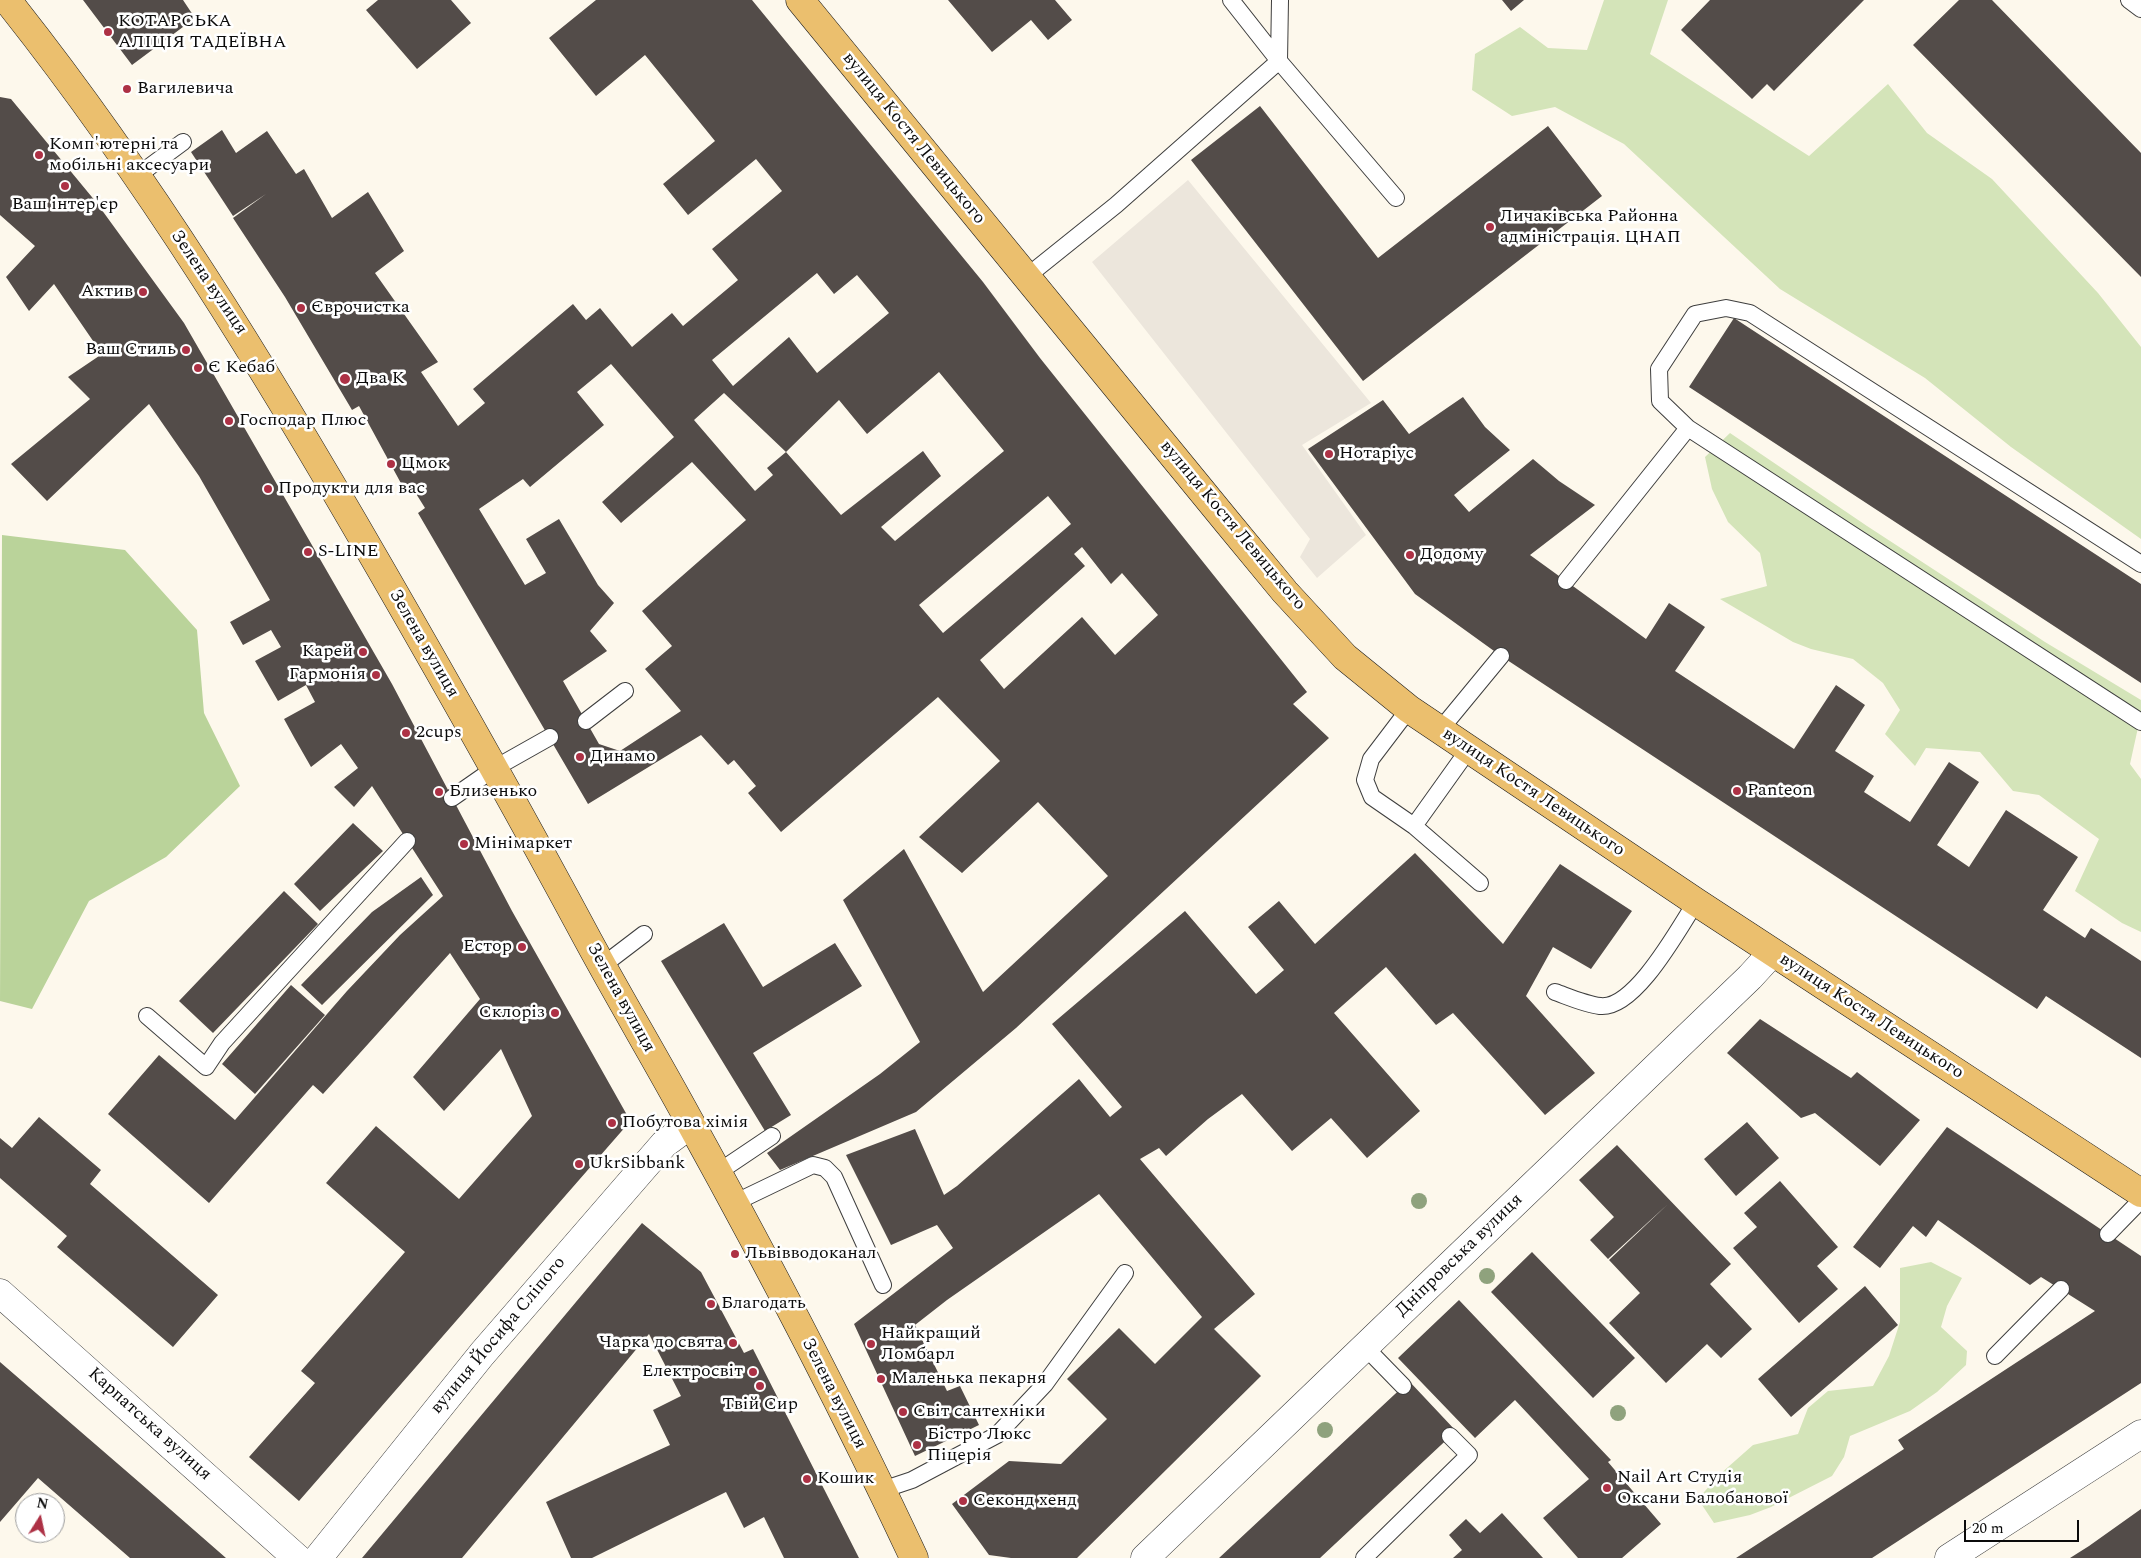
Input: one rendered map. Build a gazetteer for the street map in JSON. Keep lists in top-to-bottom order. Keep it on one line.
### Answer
{"streets":{"main road":["вулиця Костя Левицького","Зелена вулиця"],"street":["Дніпровська вулиця","вулиця Йосифа Сліпого","Карпатська вулиця"]},"crossings":[["вулиця Костя Левицького","Дніпровська вулиця"],["Зелена вулиця","вулиця Йосифа Сліпого"]],"places":["КОТАРСЬКА АЛІЦІЯ ТАДЕЇВНА","Вагилевича","Комп'ютерні та мобільні аксесуари","Ваш інтер'єр","Личаківська Районна адміністрація. ЦНАП","Актив","Єврочистка","Ваш Стиль","Є Кебаб","Два К","Господар Плюс","Нотаріус","Цмок","Продукти для вас","S-LINE","Додому","Карей","Гармонія","2cups","Динамо","Panteon","Близенько","Мінімаркет","Естор","Склоріз","Побутова хімія","UkrSibbank","Львівводоканал","Благодать","Чарка до свята","Найкращий Ломбарл","Електросвіт","Маленька пекарня","Твій Сир","Світ сантехніки","Бістро Люкс Піцерія","Кошик","Nail Art Студія Оксани Балобанової","Секонд хенд"],"scale_bar":"20 m","north":"top"}
